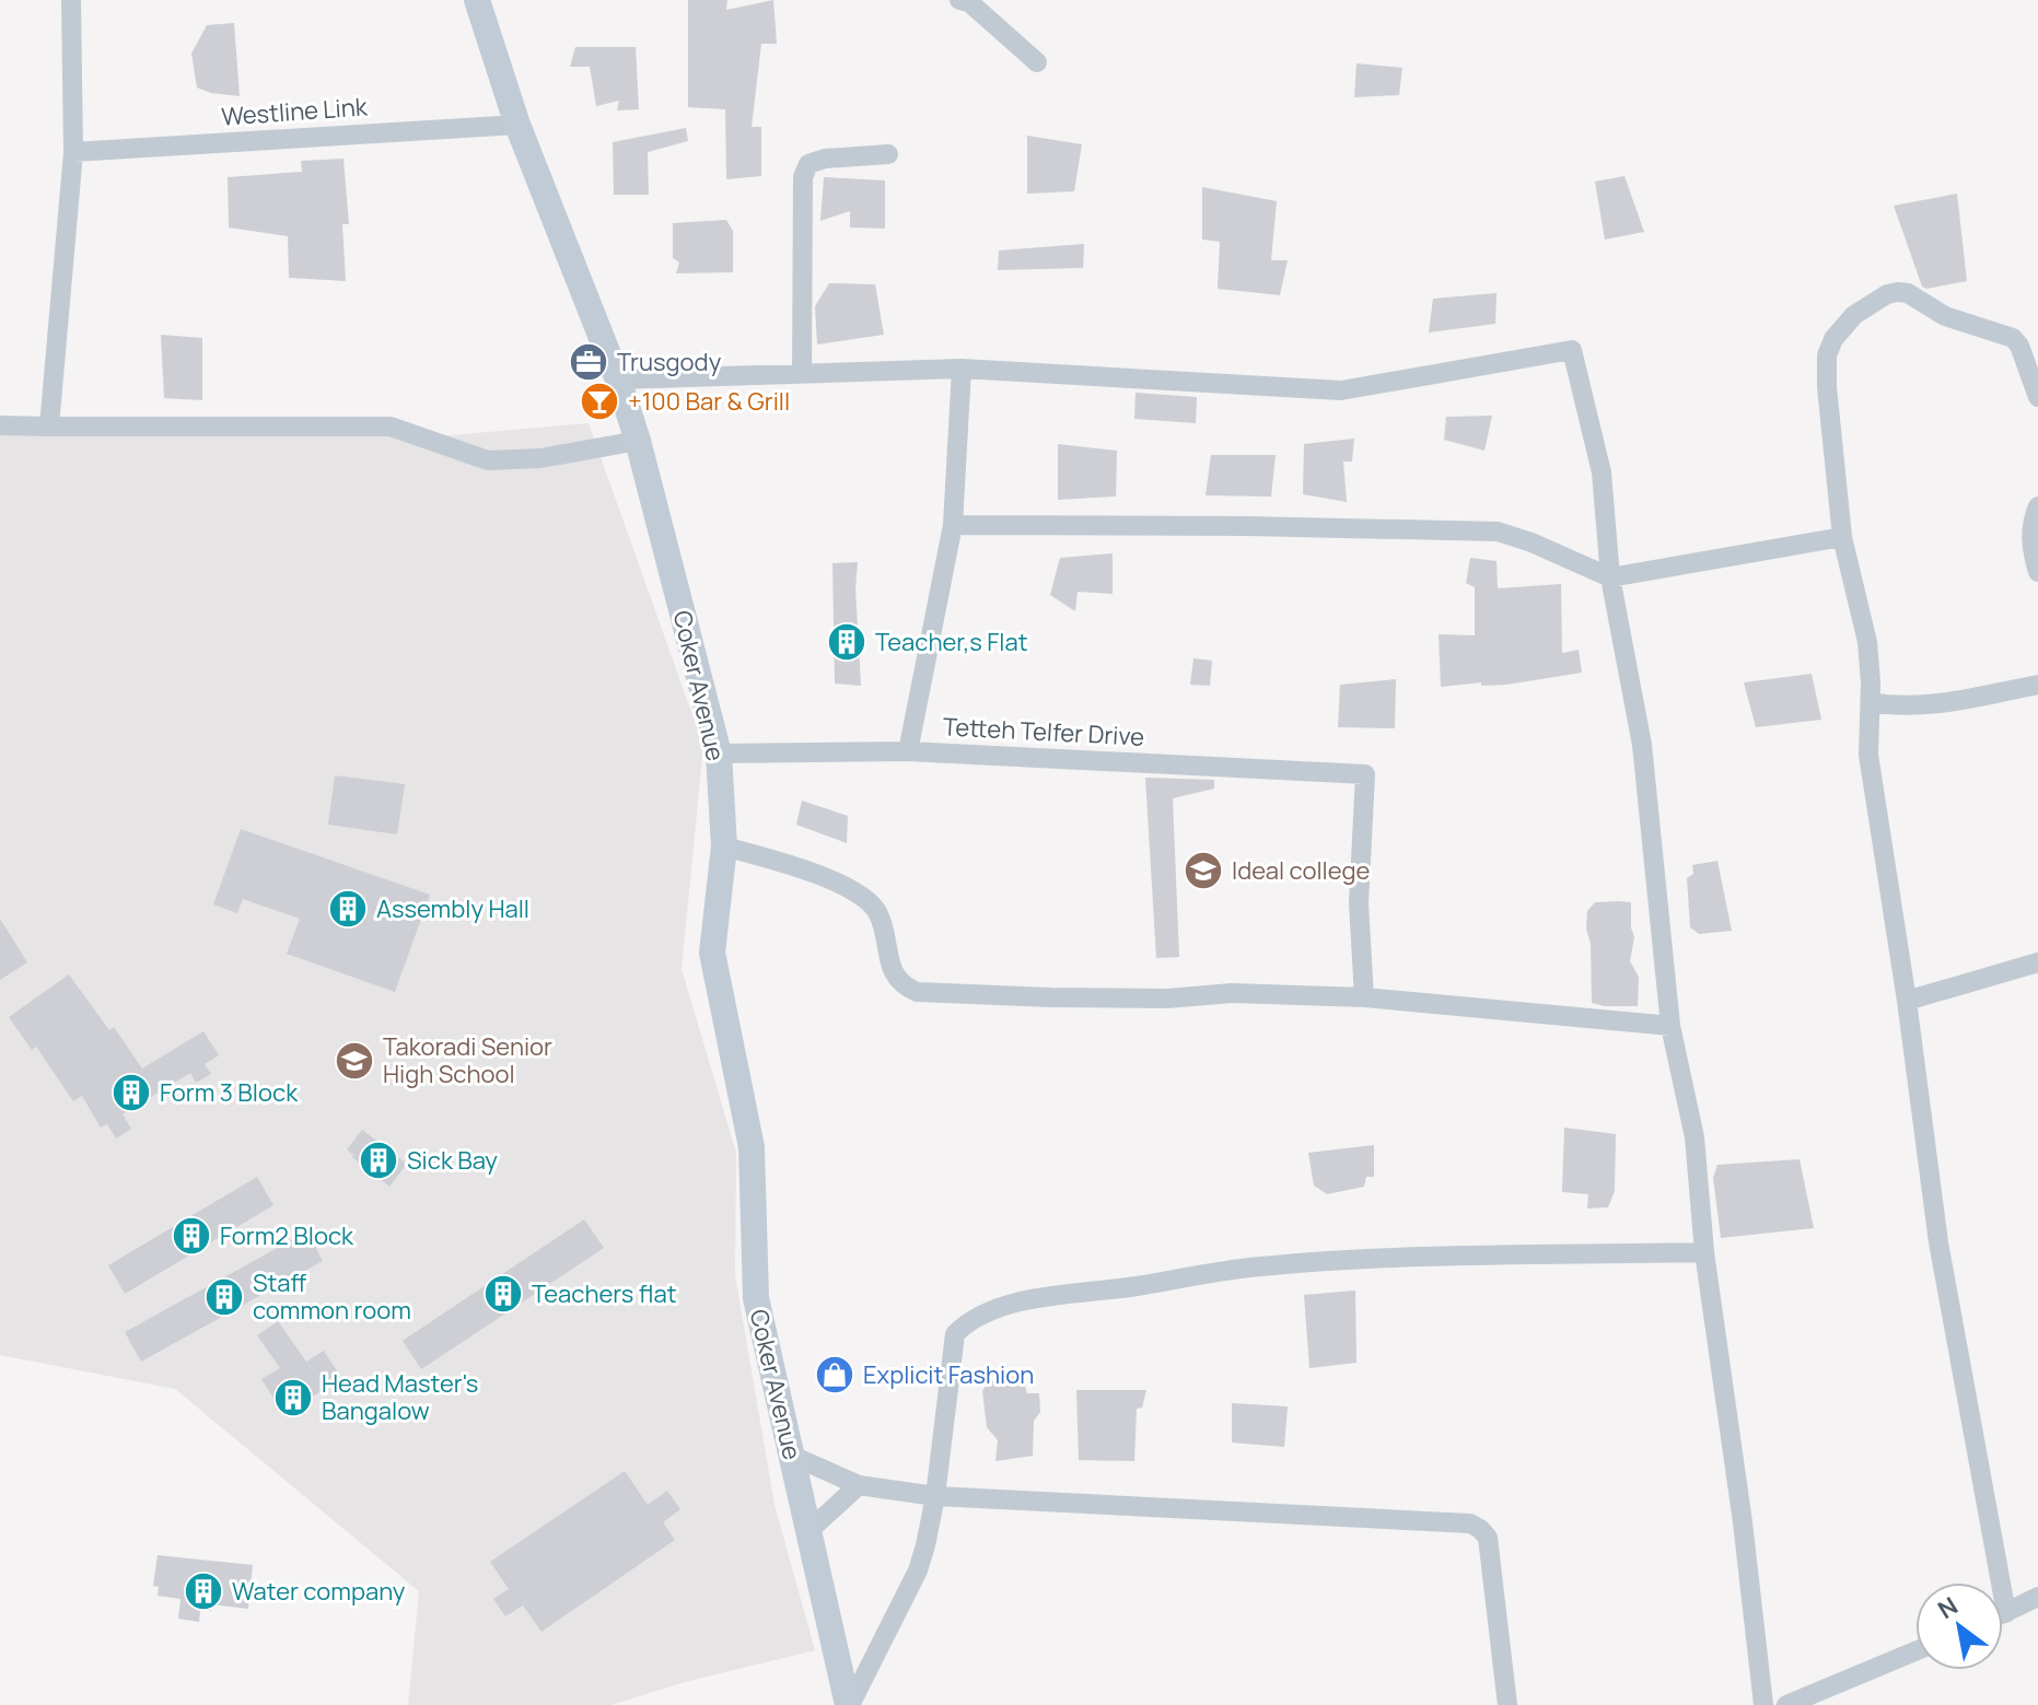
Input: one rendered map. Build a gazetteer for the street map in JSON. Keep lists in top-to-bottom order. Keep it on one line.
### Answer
{"streets":{"street":["Westline Link","Coker Avenue","Tetteh Telfer Drive"]},"crossings":[["Westline Link","Coker Avenue"],["Coker Avenue","Tetteh Telfer Drive"]],"places":{"office":["Trusgody"],"bar":["+100 Bar & Grill"],"building":["Teacher,s Flat","Assembly Hall","Form 3 Block","Sick Bay","Form2 Block","Teachers flat","Staff common room","Head Master's Bangalow","Water company"],"school or university":["Ideal college","Takoradi Senior High School"],"shop":["Explicit Fashion"]},"north":"top left"}
